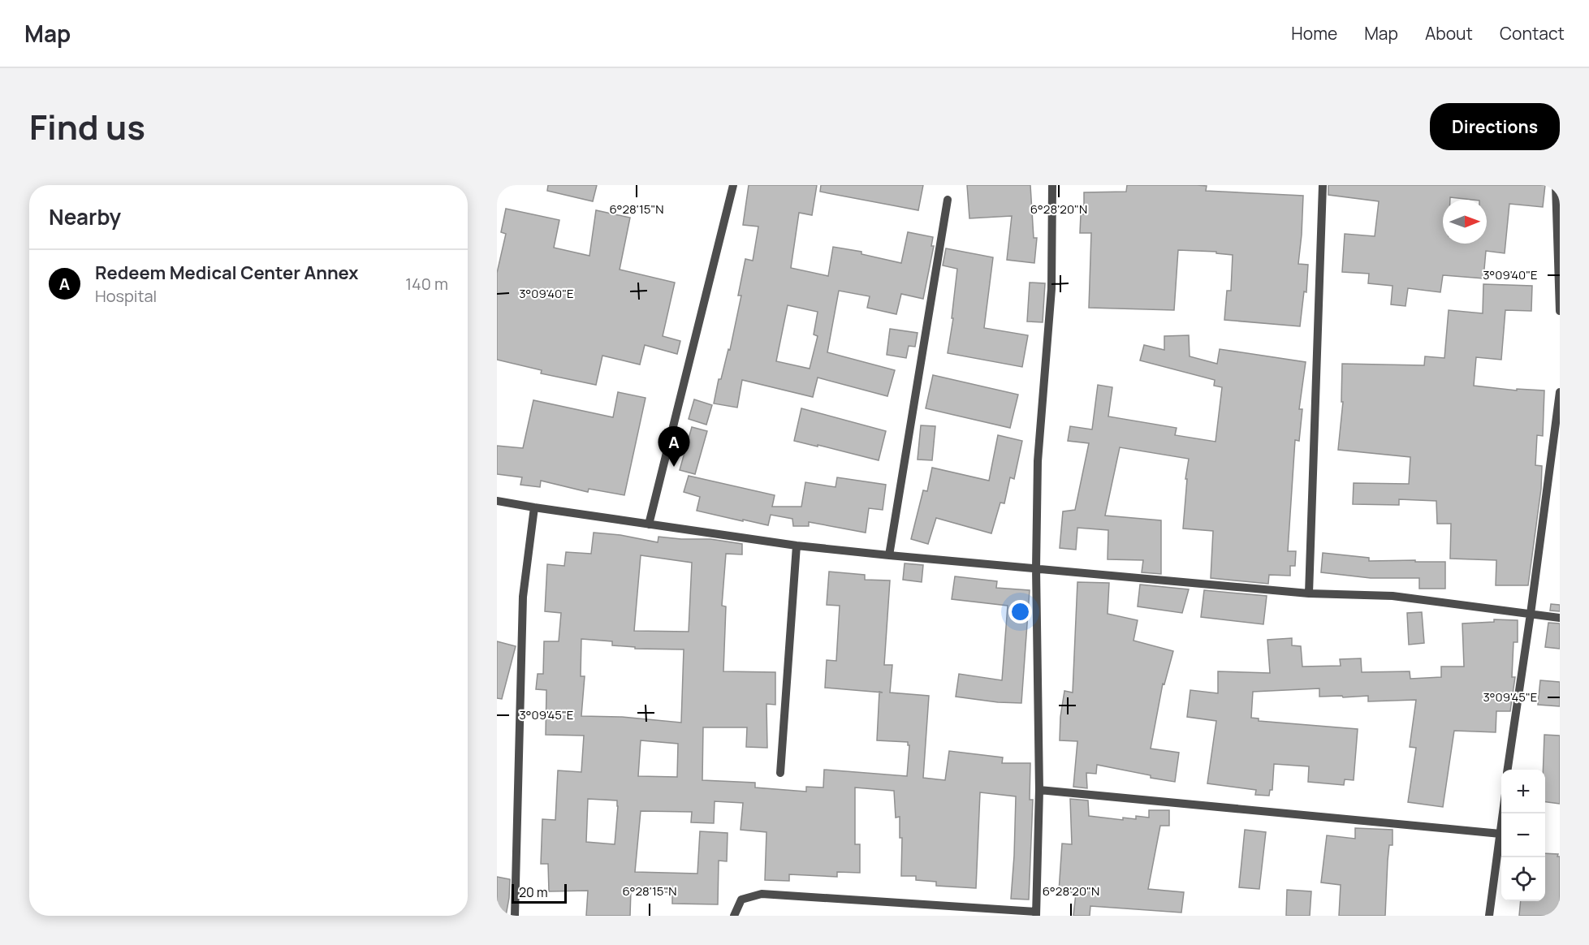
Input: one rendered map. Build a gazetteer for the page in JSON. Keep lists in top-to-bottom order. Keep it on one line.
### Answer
{"scale_bar":"20 m","north":"right","page":{"header":"Map","nav":["Home","Map","About","Contact"],"title":"Find us","buttons":"Directions","heading":"Nearby","list":[{"mark":"A","name":"Redeem Medical Center Annex","note":"Hospital","value":"140 m"}],"pins":"A","map_buttons":["+","−"],"scale":"20 m"},"coordinates":["6°28'15\"N","6°28'20\"N","3°09'40\"E","3°09'45\"E"]}
